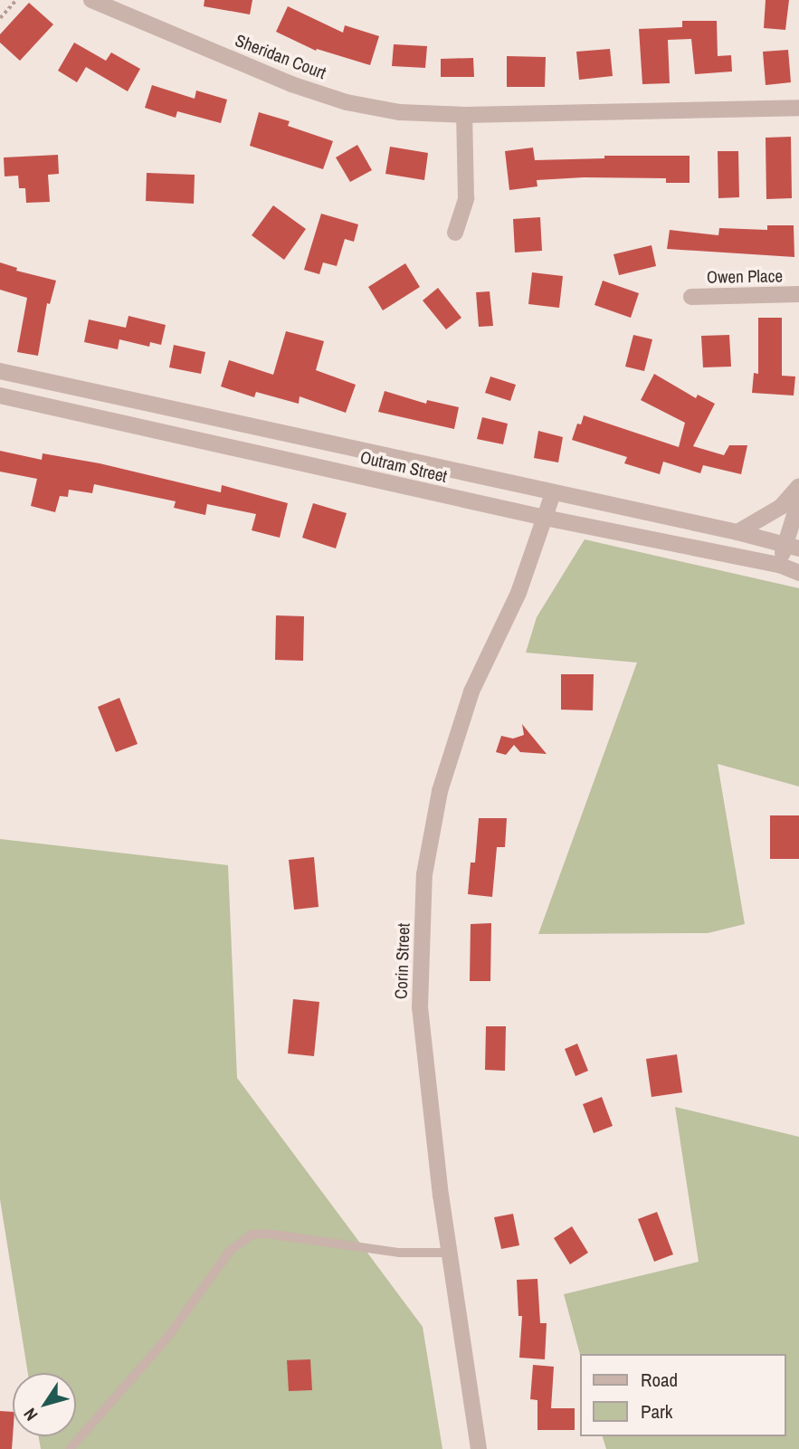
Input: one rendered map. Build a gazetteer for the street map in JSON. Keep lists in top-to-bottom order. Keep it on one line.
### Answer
{"streets":{"street":["Sheridan Court","Owen Place","Outram Street","Corin Street"]},"crossings":[["Outram Street","Corin Street"]],"legend":["Road","Park"],"north":"bottom left"}
